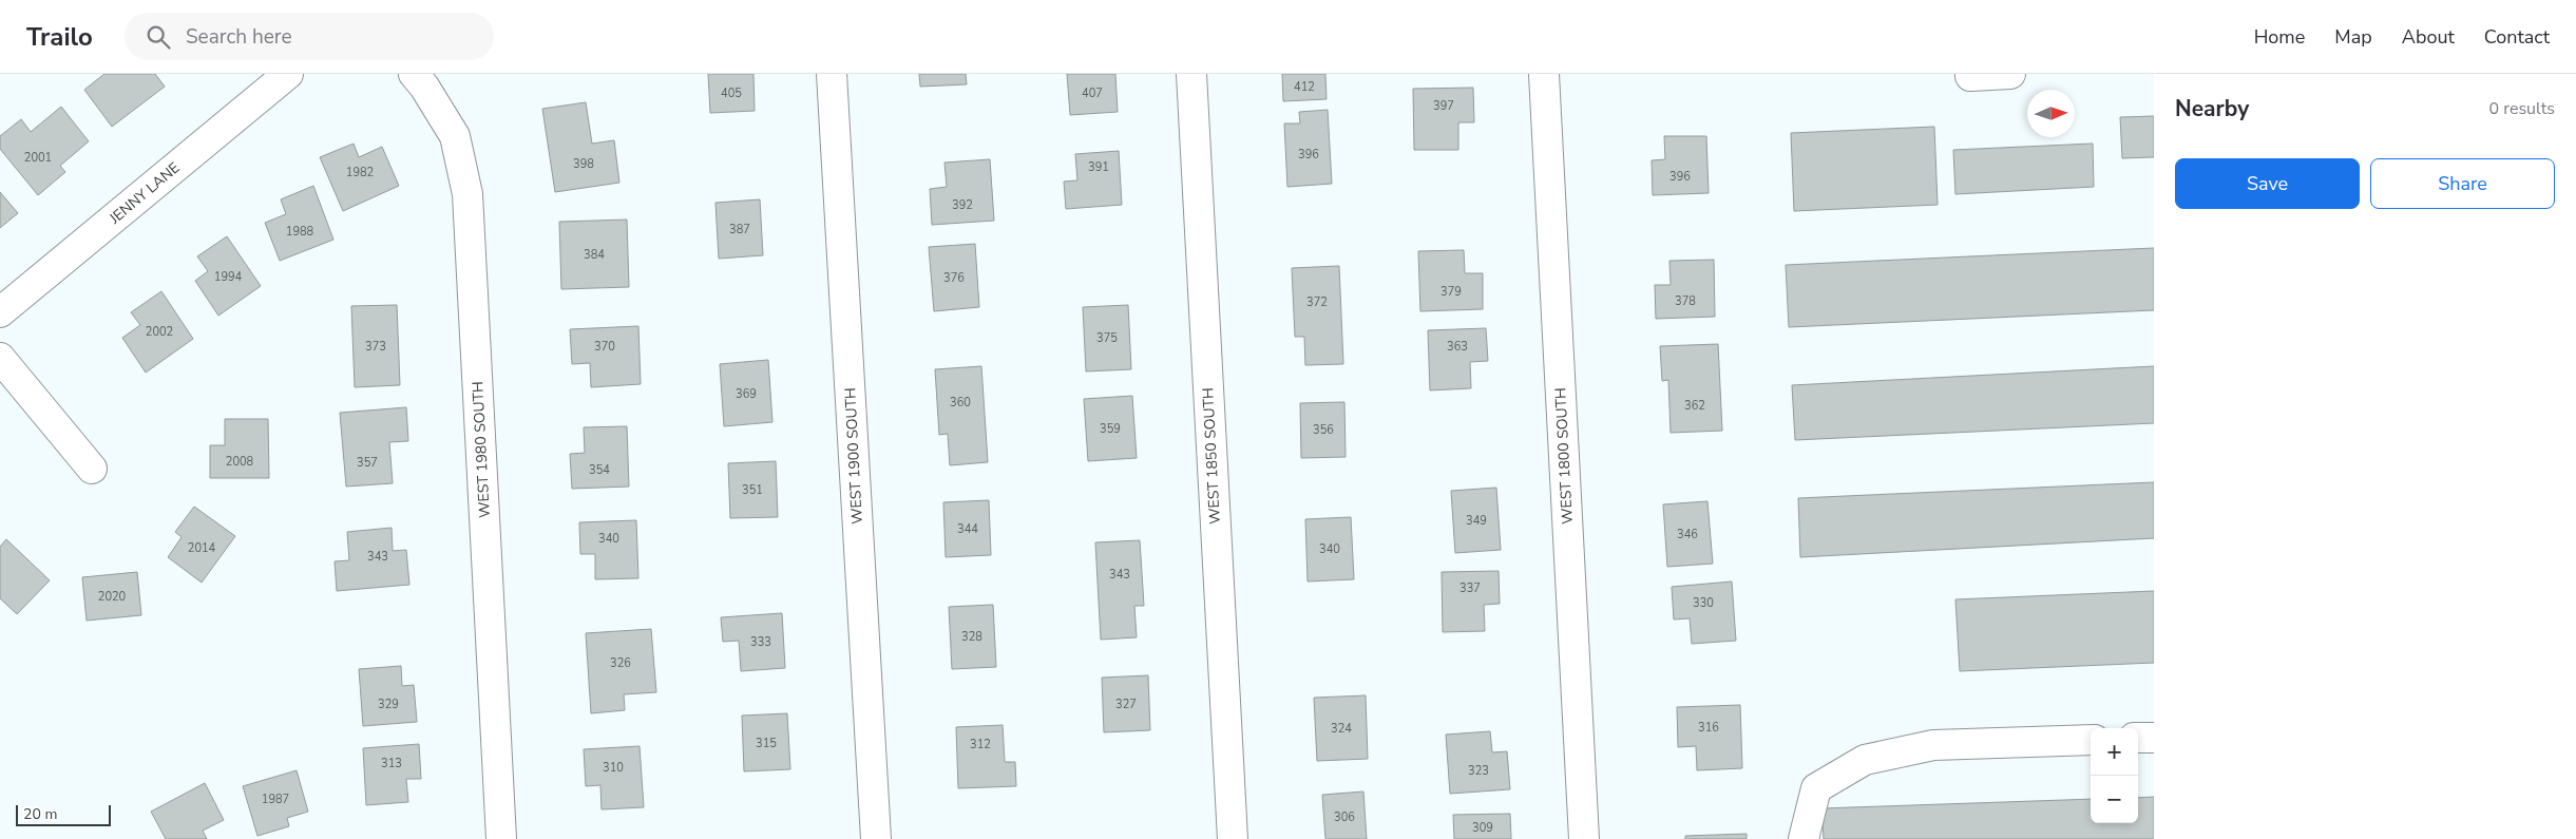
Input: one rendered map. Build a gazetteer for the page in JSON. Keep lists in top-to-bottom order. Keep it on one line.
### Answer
{"streets":{"street":["JENNY LANE","WEST 1980 SOUTH","WEST 1900 SOUTH","WEST 1850 SOUTH","WEST 1800 SOUTH"]},"house_numbers":["412","405","407","397","396","2001","398","391","1982","396","392","387","1988","384","1994","376","379","378","372","2002","375","373","370","363","369","360","362","359","356","2008","357","354","351","349","344","346","340","2014","340","343","343","337","2020","330","328","333","326","329","327","316","324","315","312","313","310","323","1987","306","309"],"scale_bar":"20 m","north":"right","page":{"header":"Trailo","search":"Search here","nav":["Home","Map","About","Contact"],"heading":["Nearby","0 results"],"buttons":["Save","Share"],"map_buttons":["+","−"],"scale":"20 m"}}
